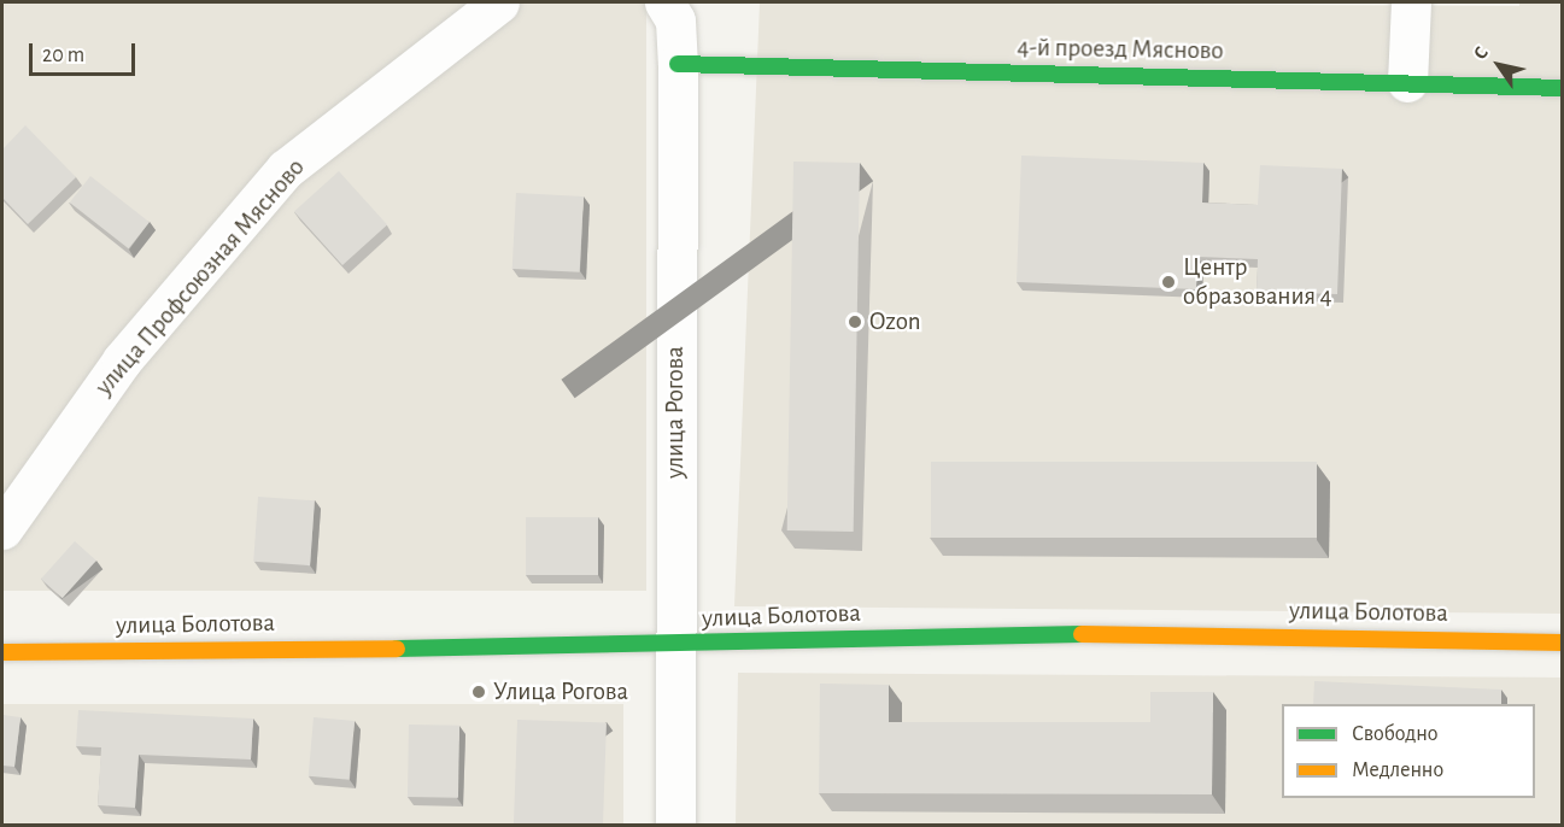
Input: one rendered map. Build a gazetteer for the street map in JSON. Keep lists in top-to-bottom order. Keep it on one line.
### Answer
{"streets":{"street":["4-й проезд Мясново","улица Профсоюзная Мясново","улица Рогова","улица Болотова"]},"crossings":[["4-й проезд Мясново","улица Рогова"],["улица Рогова","улица Болотова"]],"places":["Центр образования 4","Ozon","Улица Рогова"],"legend":["Свободно","Медленно"],"scale_bar":"20 m","north":"top left"}
